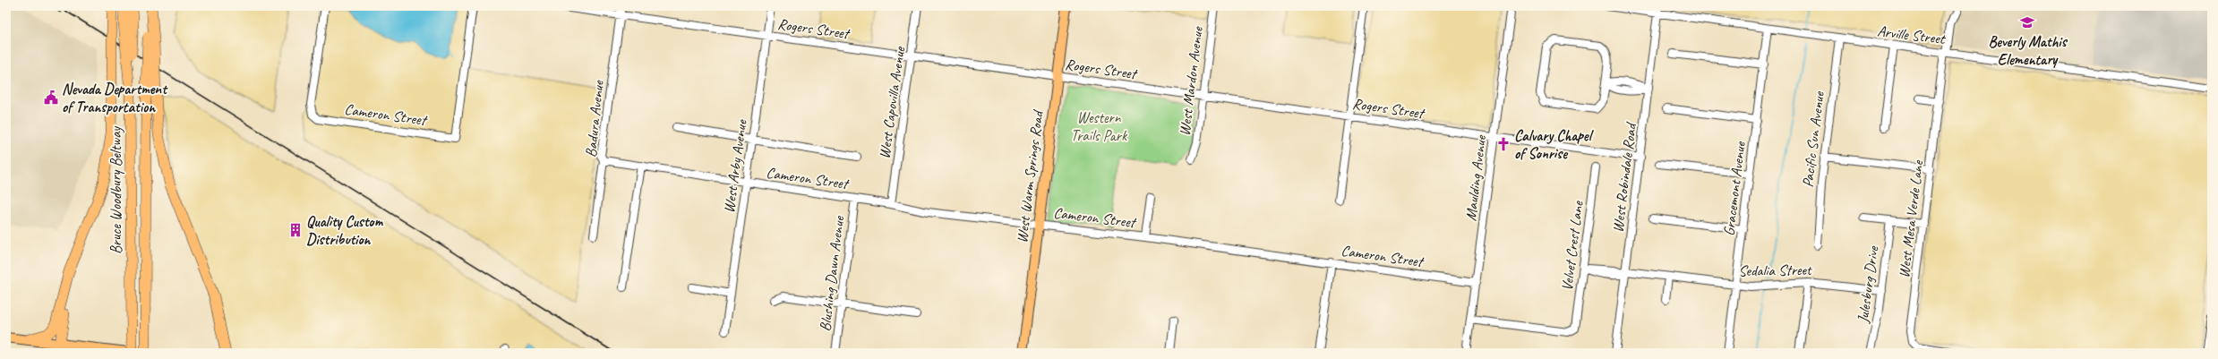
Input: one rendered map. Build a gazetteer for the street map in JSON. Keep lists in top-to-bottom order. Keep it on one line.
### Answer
{"streets":{"highway":["Bruce Woodbury Beltway"],"main road":["West Warm Springs Road"],"street":["Rogers Street","Arville Street","West Mardon Avenue","West Capovilla Avenue","Cameron Street","Badura Avenue","Pacific Sun Avenue","West Arby Avenue","Maulding Avenue","West Robindale Road","Gracemont Avenue","West Mesa Verde Lane","Velvet Crest Lane","Sedalia Street","Blushing Dawn Avenue","Julesburg Drive"]},"crossings":[["Rogers Street","West Mardon Avenue"],["Rogers Street","West Capovilla Avenue"],["Rogers Street","Badura Avenue"],["Rogers Street","West Arby Avenue"],["Rogers Street","West Warm Springs Road"],["Rogers Street","Maulding Avenue"],["Rogers Street","West Robindale Road"],["Arville Street","Pacific Sun Avenue"],["Arville Street","West Robindale Road"],["Arville Street","Gracemont Avenue"],["Arville Street","West Mesa Verde Lane"],["West Capovilla Avenue","Cameron Street"],["Cameron Street","Badura Avenue"],["Cameron Street","West Arby Avenue"],["Cameron Street","West Warm Springs Road"],["Cameron Street","Maulding Avenue"],["Cameron Street","Blushing Dawn Avenue"],["Maulding Avenue","Velvet Crest Lane"],["West Robindale Road","Sedalia Street"],["Gracemont Avenue","Sedalia Street"],["Velvet Crest Lane","Sedalia Street"],["Sedalia Street","Julesburg Drive"]],"parks":["Western Trails Park"],"places":{"school or university":["Beverly Mathis Elementary"],"public building":["Nevada Department of Transportation"],"church":["Calvary Chapel of Sonrise"],"building":["Quality Custom Distribution"]}}
